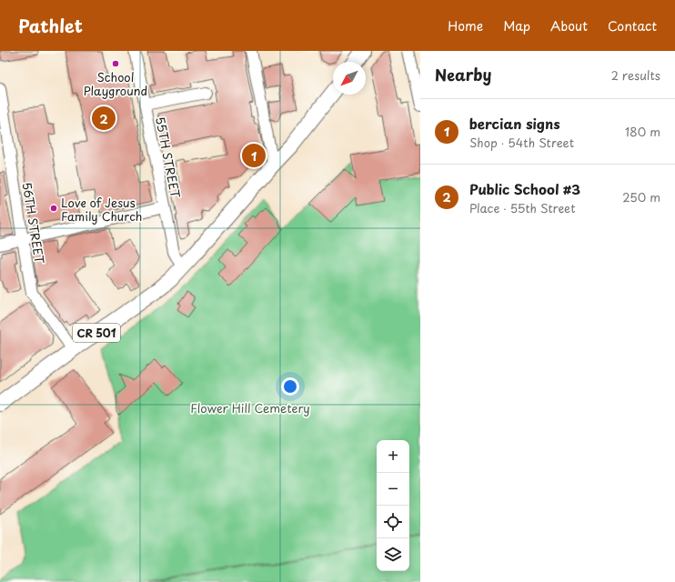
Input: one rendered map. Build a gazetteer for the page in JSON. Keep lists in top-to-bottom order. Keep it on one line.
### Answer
{"streets":{"main road":["CR 501"],"street":["55TH STREET","56TH STREET"]},"crossings":[["55TH STREET","CR 501"],["56TH STREET","CR 501"]],"parks":["Flower Hill Cemetery"],"places":["School Playground","Love of Jesus Family Church"],"north":"bottom left","page":{"header":"Pathlet","nav":["Home","Map","About","Contact"],"heading":["Nearby","2 results"],"list":[{"mark":"1","name":"bercian signs","note":"Shop · 54th Street","value":"180 m"},{"mark":"2","name":"Public School #3","note":"Place · 55th Street","value":"250 m"}],"pins":["2","1"],"map_buttons":["+","−"]}}
